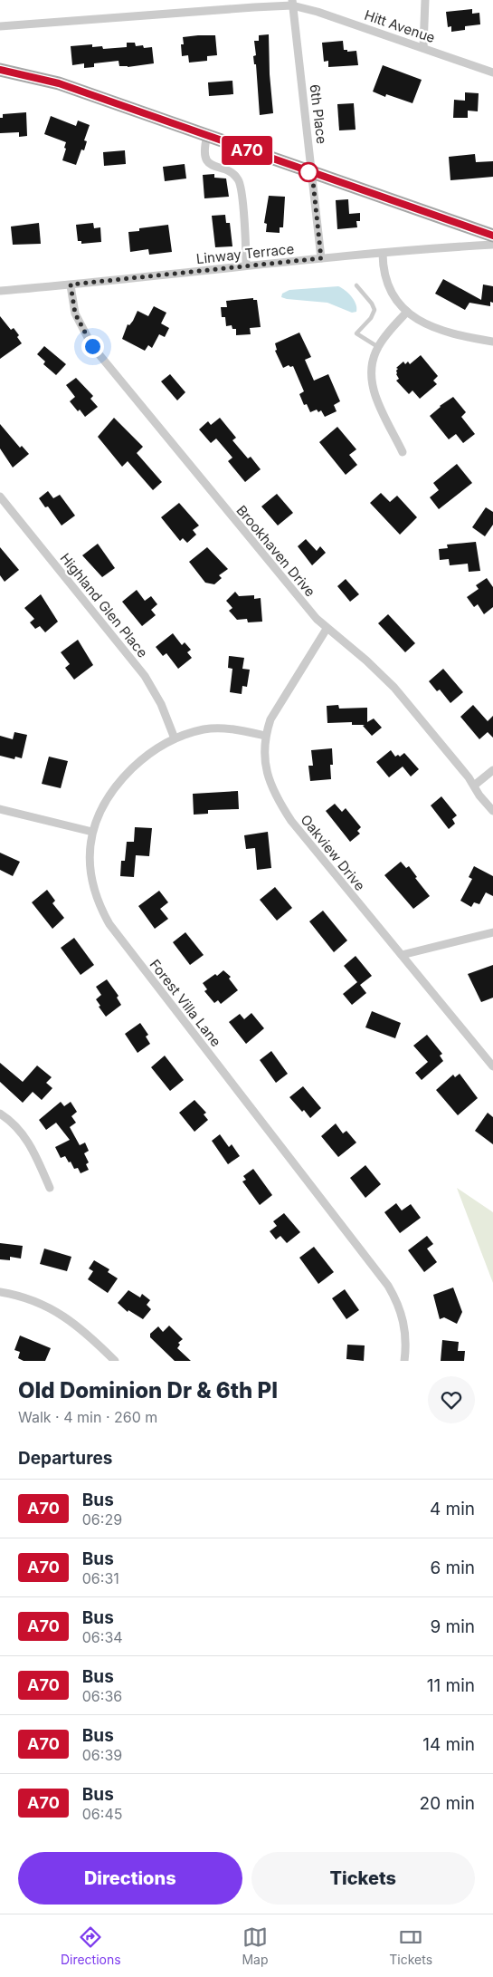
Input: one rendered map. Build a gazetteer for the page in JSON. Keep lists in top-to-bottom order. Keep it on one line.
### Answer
{"streets":{"street":["Hitt Avenue","6th Place","Linway Terrace","Brookhaven Drive","Highland Glen Place","Oakview Drive","Forest Villa Lane"]},"crossings":[["Hitt Avenue","6th Place"],["6th Place","Linway Terrace"],["Linway Terrace","Brookhaven Drive"],["Brookhaven Drive","Oakview Drive"],["Highland Glen Place","Forest Villa Lane"],["Oakview Drive","Forest Villa Lane"]],"lines":["bus line A70"],"page":{"on_map":"A70","heading":[["Old Dominion Dr & 6th Pl","Walk · 4 min · 260 m"],"Departures"],"list":[{"mark":"A70","name":"Bus","note":"06:29","value":"4 min"},{"mark":"A70","name":"Bus","note":"06:31","value":"6 min"},{"mark":"A70","name":"Bus","note":"06:34","value":"9 min"},{"mark":"A70","name":"Bus","note":"06:36","value":"11 min"},{"mark":"A70","name":"Bus","note":"06:39","value":"14 min"},{"mark":"A70","name":"Bus","note":"06:45","value":"20 min"}],"buttons":["Directions","Tickets"],"tabs":["Directions","Map","Tickets"]}}
